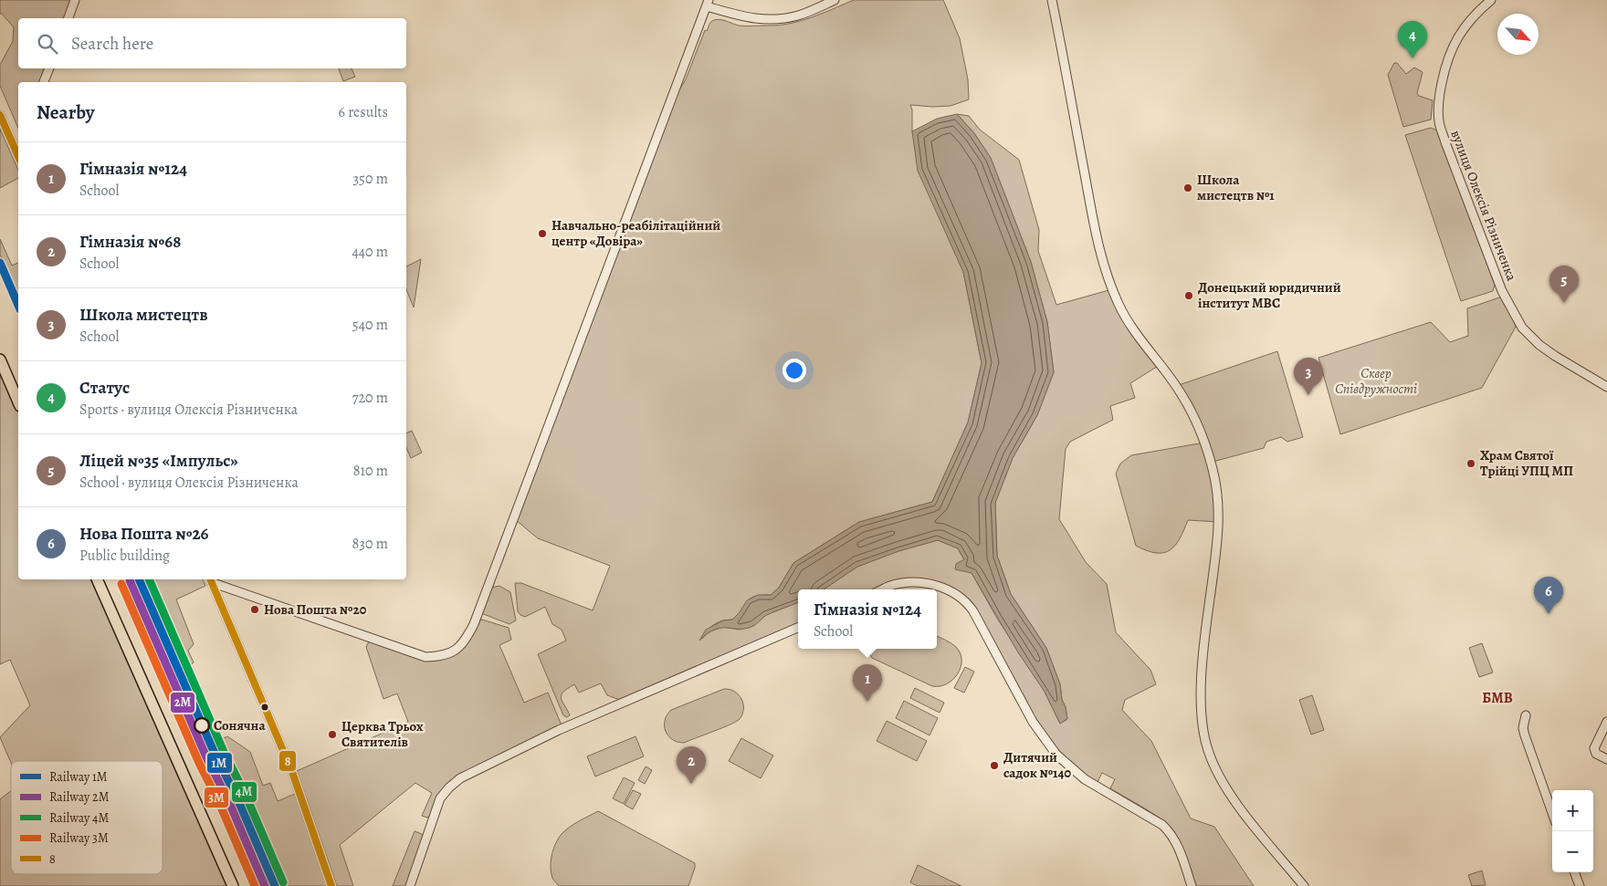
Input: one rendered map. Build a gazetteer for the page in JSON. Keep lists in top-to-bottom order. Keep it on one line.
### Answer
{"streets":{"street":["вулиця Олексія Різниченка"]},"districts":["БМВ"],"parks":["Сквер Співдружності"],"places":["Школа мистецтв №1","Навчально-реабілітаційний центр «Довіра»","Донецький юридичний інститут МВС","Храм Святої Трійці УПЦ МП","Нова Пошта №20","Сонячна","Церква Трьох Святителів","Дитячий садок №140"],"lines":["transit line 8","rail line 1М","rail line 4М","rail line 2М","rail line 3М"],"legend":["Railway 1М","Railway 2М","Railway 4М","Railway 3М","8"],"north":"bottom right","page":{"search":"Search here","pins":["4","5","3","6","1","2"],"heading":["Nearby","6 results"],"list":[{"mark":"1","name":"Гімназія №124","note":"School","value":"350 m"},{"mark":"2","name":"Гімназія №68","note":"School","value":"440 m"},{"mark":"3","name":"Школа мистецтв","note":"School","value":"540 m"},{"mark":"4","name":"Статус","note":"Sports · вулиця Олексія Різниченка","value":"720 m"},{"mark":"5","name":"Ліцей №35 «Імпульс»","note":"School · вулиця Олексія Різниченка","value":"810 m"},{"mark":"6","name":"Нова Пошта №26","note":"Public building","value":"830 m"}],"popup":["Гімназія №124","School"],"map_buttons":["+","−"]}}
